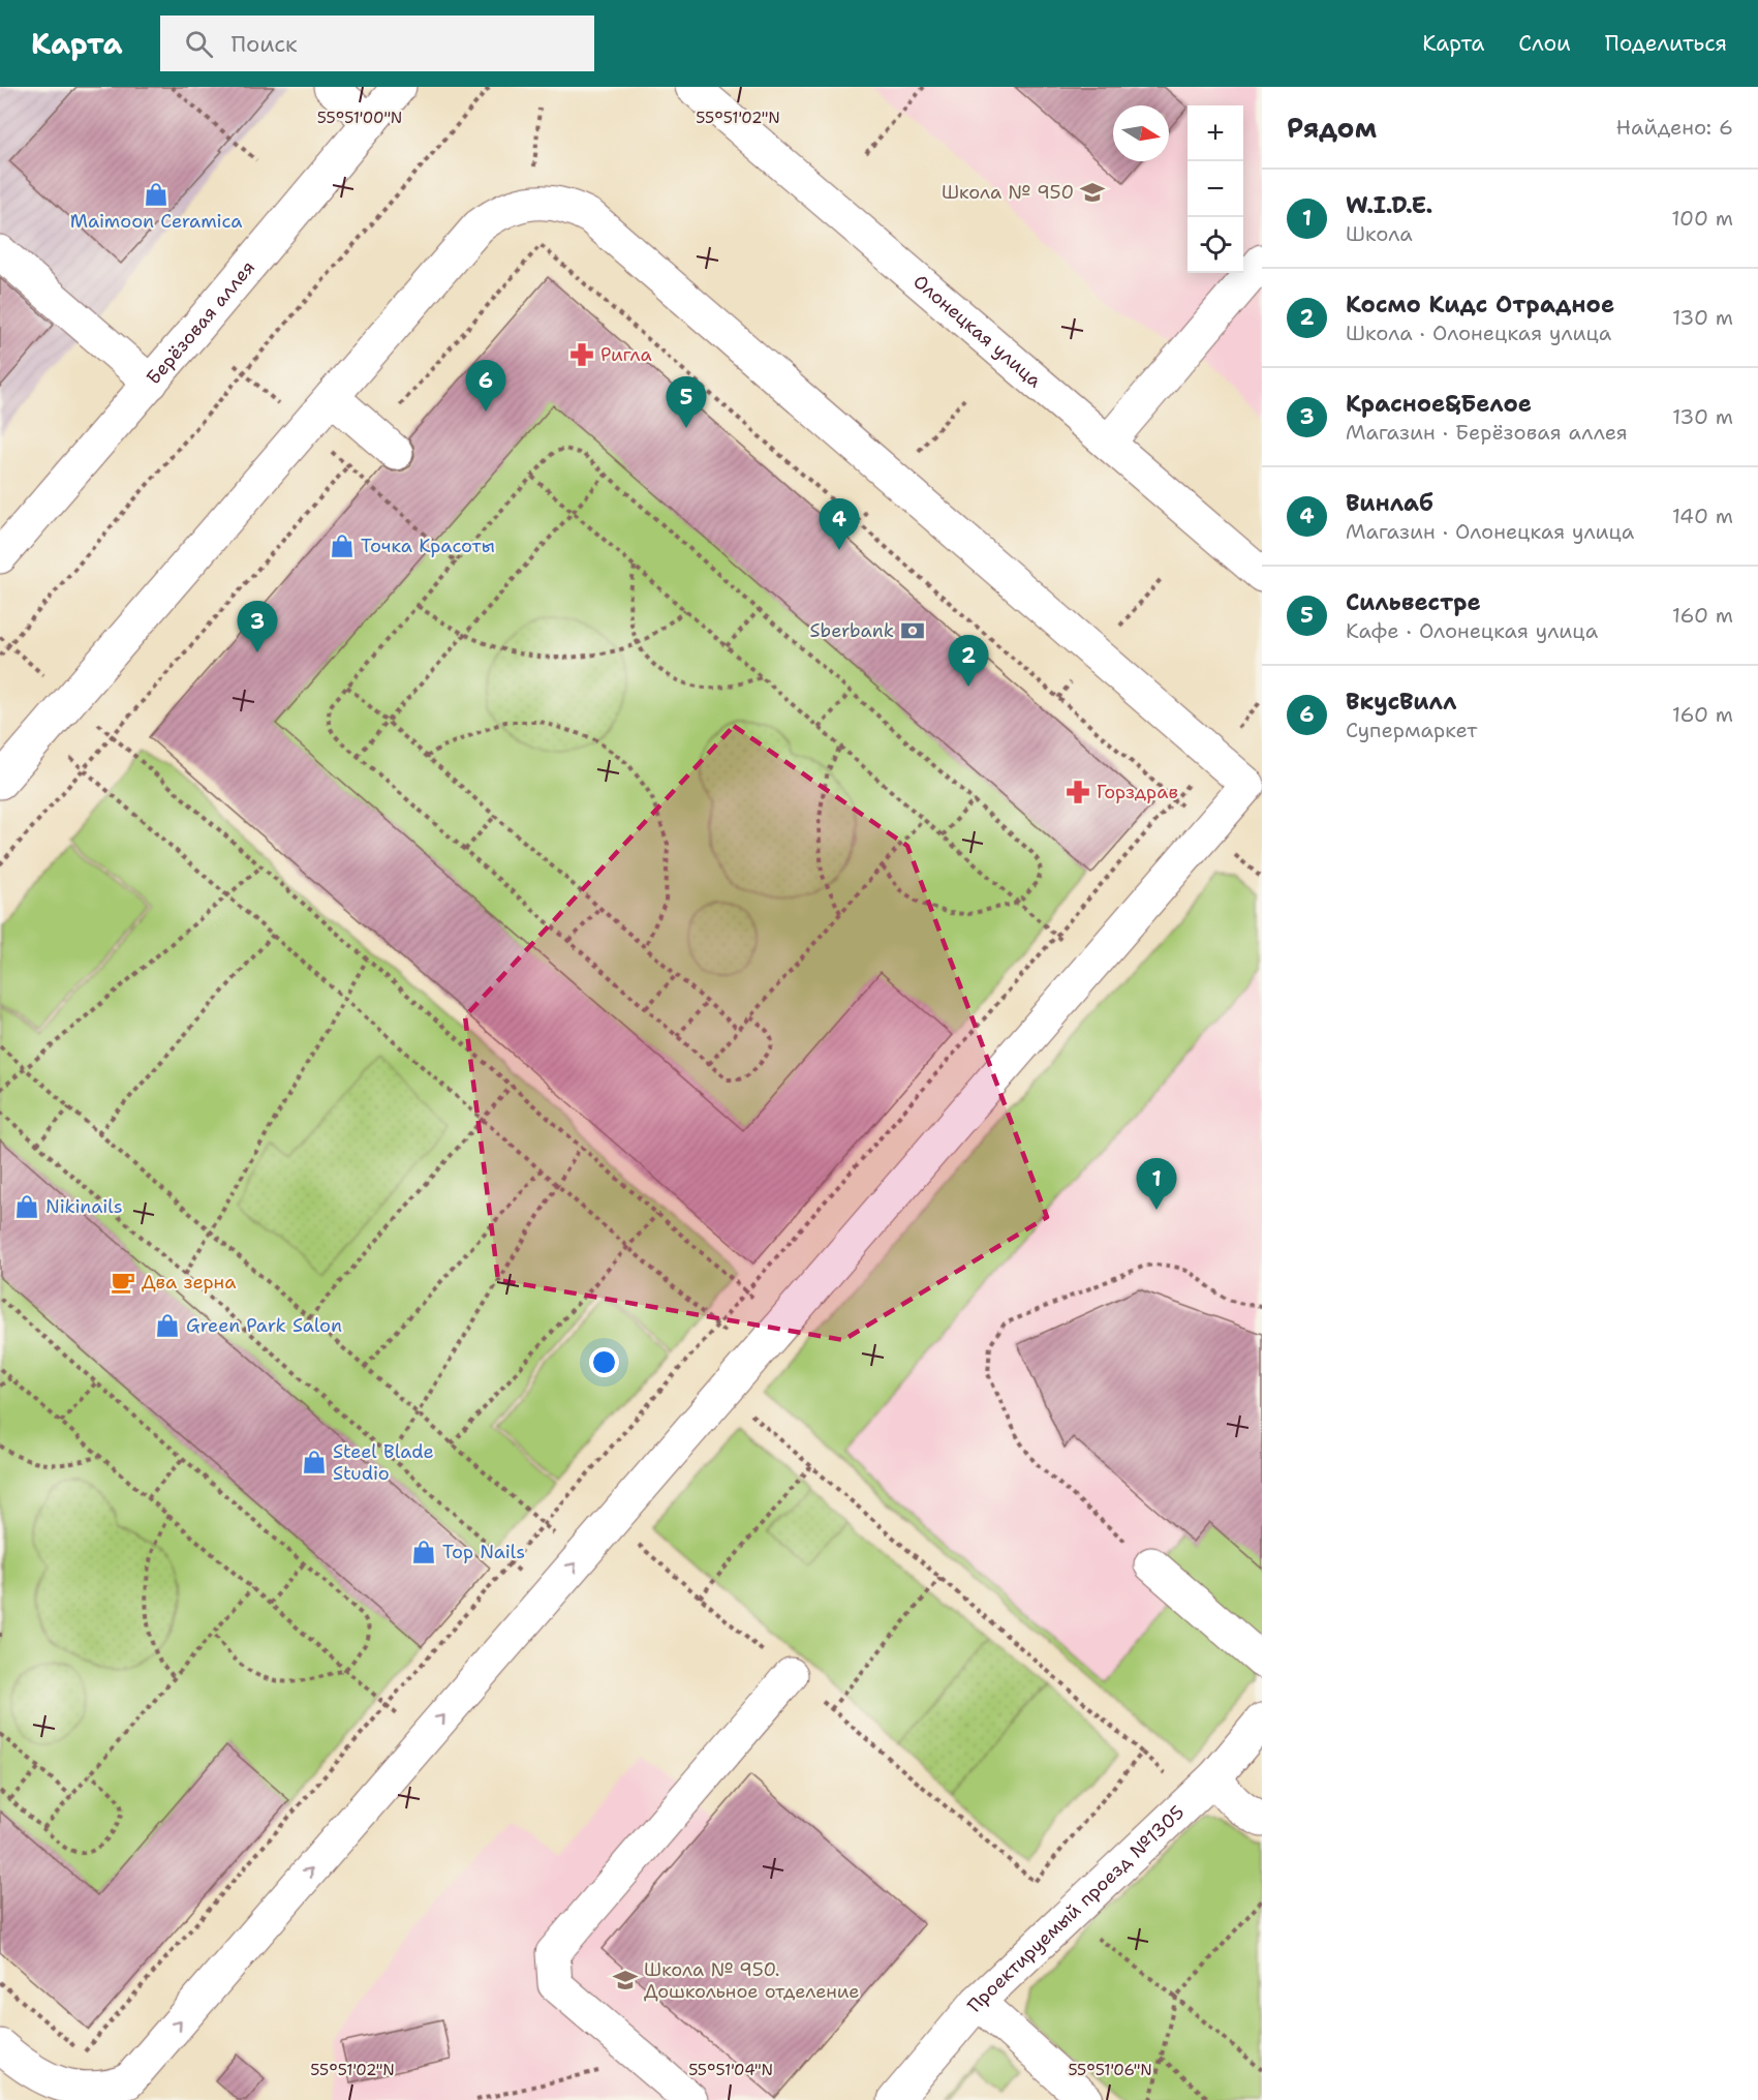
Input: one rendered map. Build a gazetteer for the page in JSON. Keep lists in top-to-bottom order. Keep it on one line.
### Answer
{"streets":{"street":["Берёзовая аллея","Олонецкая улица","Проектируемый проезд №1305"]},"places":{"school or university":["Школа № 950","Школа № 950. Дошкольное отделение"],"shop":["Maimoon Ceramica","Точка Красоты","Nikinails","Green Park Salon","Steel Blade Studio","Top Nails"],"pharmacy":["Ригла","Горздрав"],"bank":["Sberbank"],"cafe":["Два зерна"]},"north":"right","page":{"header":"Карта","search":"Поиск","nav":["Карта","Слои","Поделиться"],"heading":["Рядом","Найдено: 6"],"map_buttons":["+","−"],"list":[{"mark":"1","name":"W.I.D.E.","note":"Школа","value":"100 m"},{"mark":"2","name":"Космо Кидс Отрадное","note":"Школа · Олонецкая улица","value":"130 m"},{"mark":"3","name":"Красное&Белое","note":"Магазин · Берёзовая аллея","value":"130 m"},{"mark":"4","name":"Винлаб","note":"Магазин · Олонецкая улица","value":"140 m"},{"mark":"5","name":"Сильвестре","note":"Кафе · Олонецкая улица","value":"160 m"},{"mark":"6","name":"ВкусВилл","note":"Супермаркет","value":"160 m"}],"pins":["6","5","4","3","2","1"]},"coordinates":["55°51'00\"N","55°51'02\"N","55°51'04\"N","55°51'06\"N"]}
